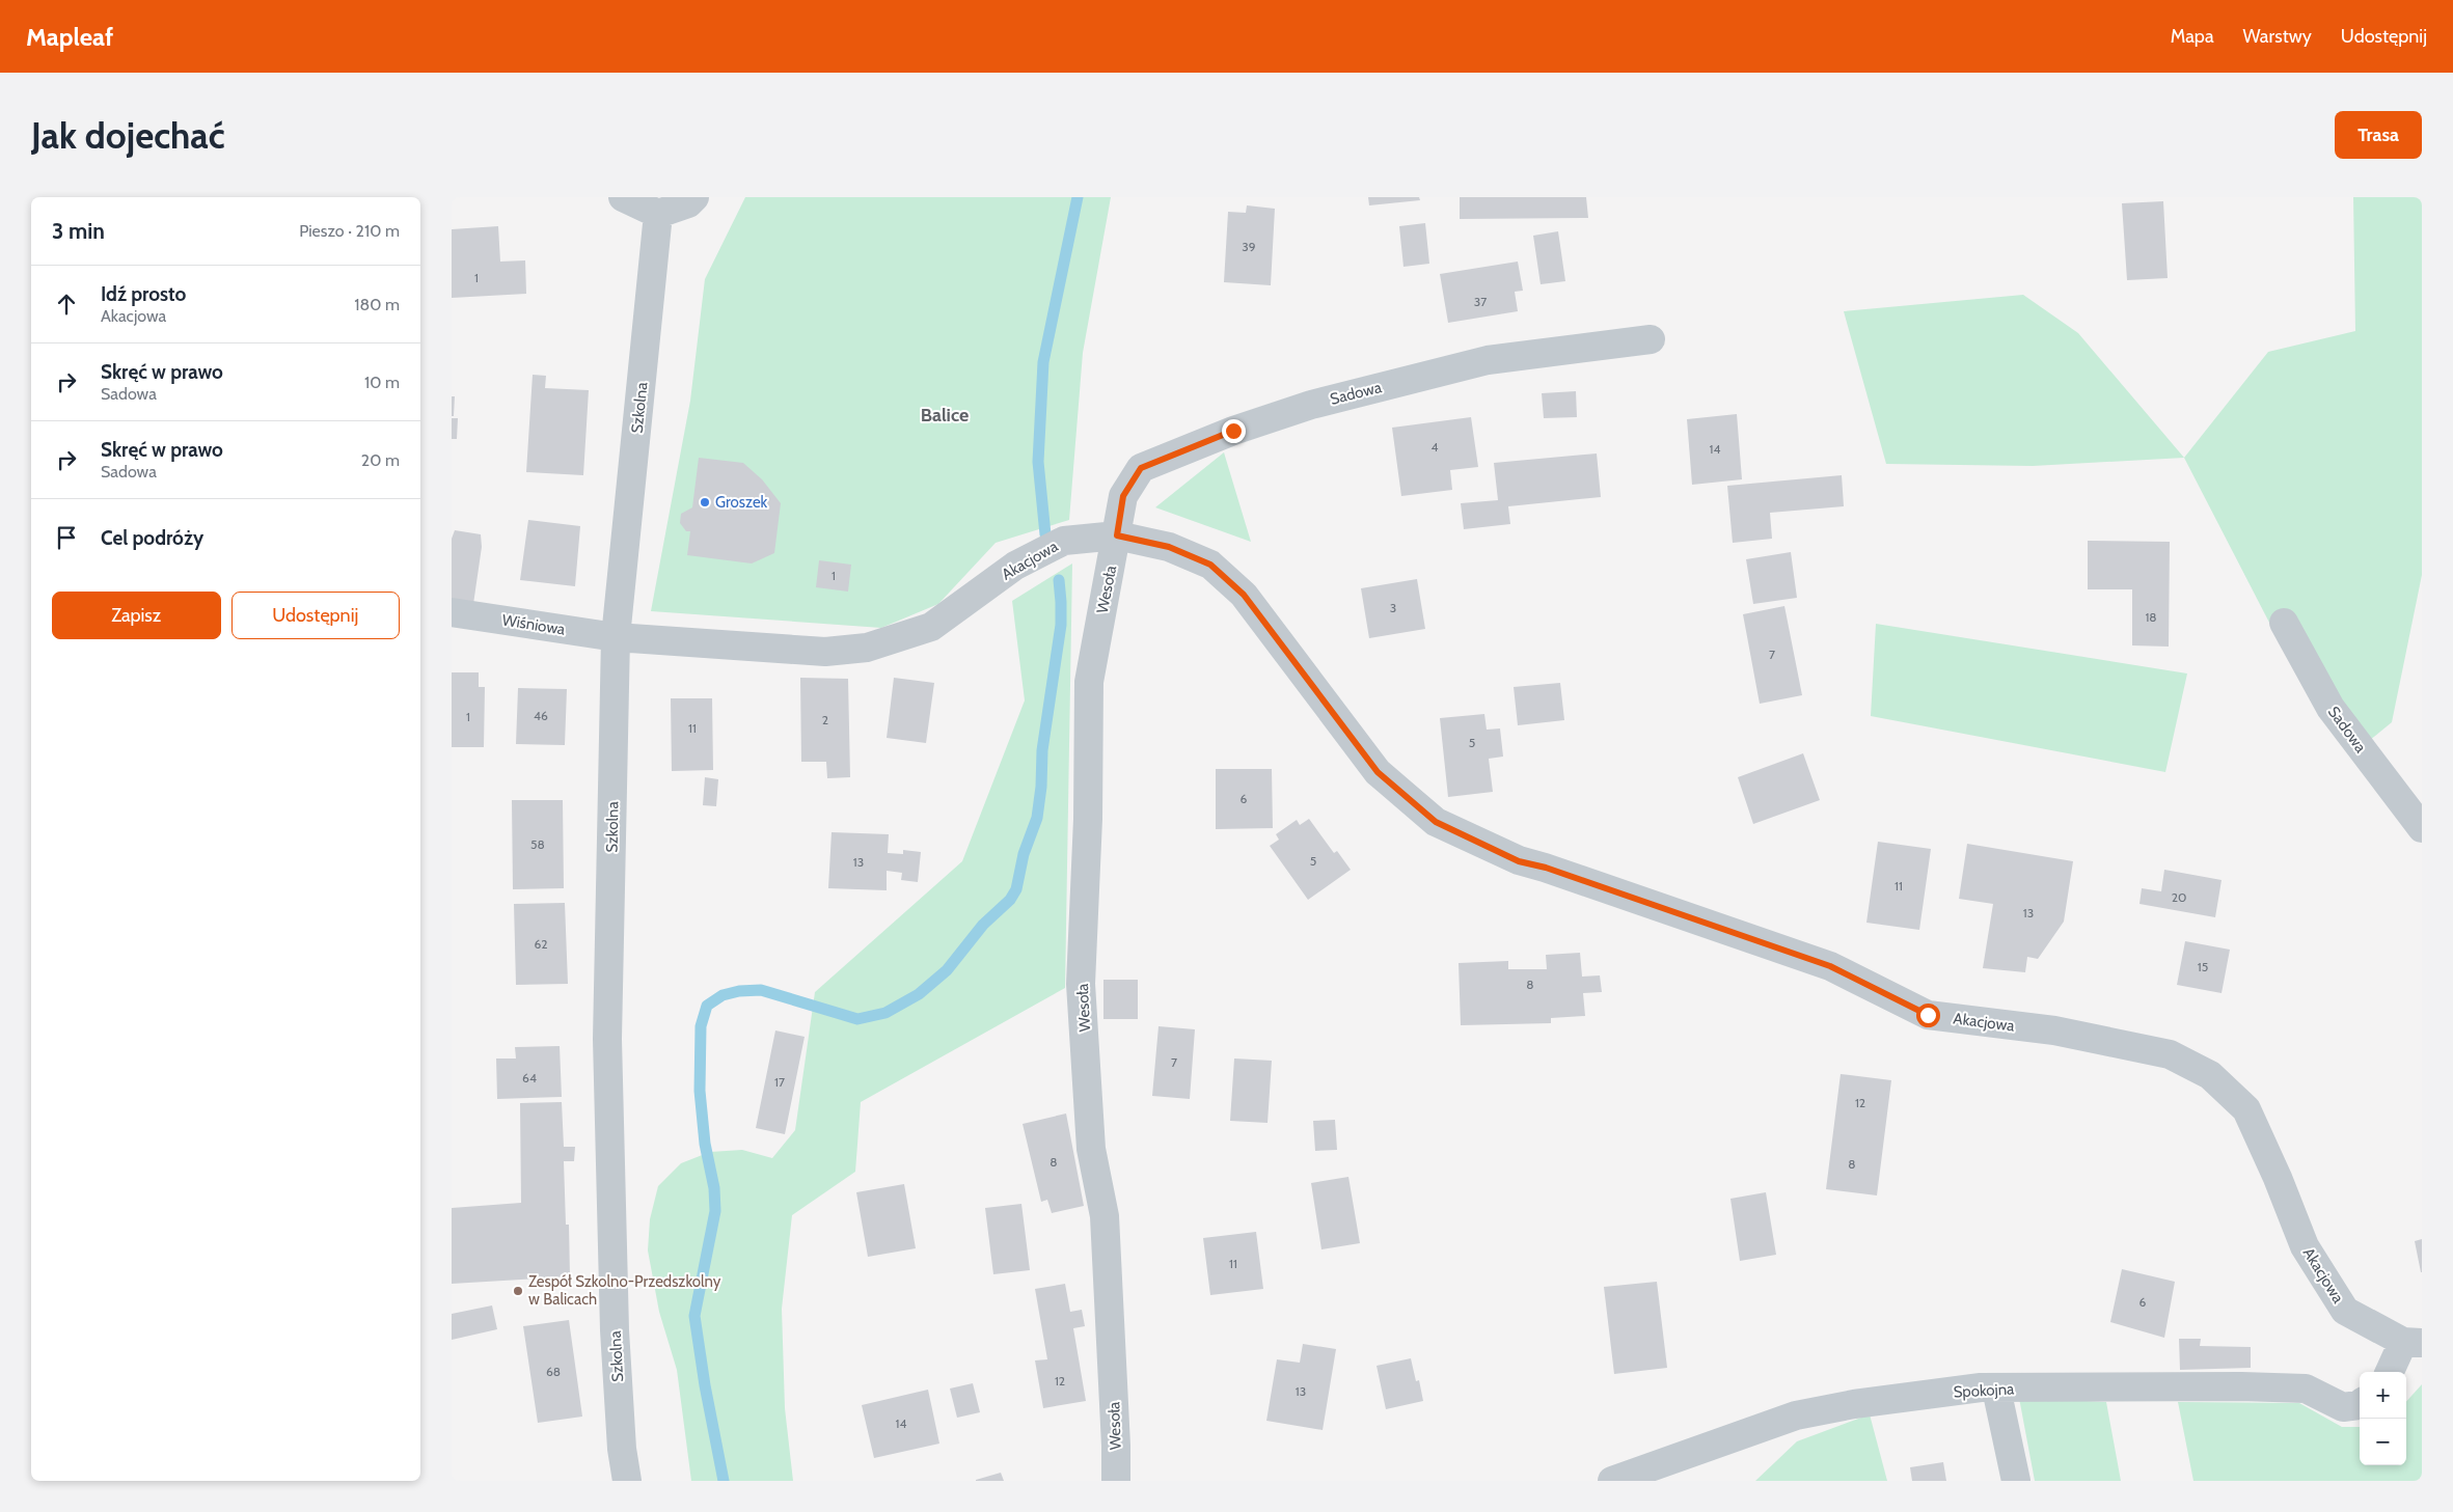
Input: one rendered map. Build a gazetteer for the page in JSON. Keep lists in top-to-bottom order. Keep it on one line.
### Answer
{"streets":{"street":["Sadowa","Szkolna","Akacjowa","Wesoła","Wiśniowa","Spokojna"]},"crossings":[["Sadowa","Akacjowa"],["Sadowa","Wesoła"],["Szkolna","Akacjowa"],["Szkolna","Wiśniowa"],["Akacjowa","Wesoła"],["Akacjowa","Wiśniowa"]],"districts":["Balice"],"places":["Groszek","Zespół Szkolno-Przedszkolny w Balicach"],"house_numbers":["39","1","37","4","14","1","3","18","7","46","1","2","11","5","6","58","5","13","11","20","13","62","15","8","7","64","17","12","8","8","11","6","68","12","13","14"],"page":{"header":"Mapleaf","nav":["Mapa","Warstwy","Udostępnij"],"buttons":["Trasa",["Zapisz","Udostępnij"]],"title":"Jak dojechać","heading":["3 min","Pieszo · 210 m"],"list":[["Idź prosto","Akacjowa","180 m"],["Skręć w prawo","Sadowa","10 m"],["Skręć w prawo","Sadowa","20 m"],"Cel podróży"],"map_buttons":["+","−"]}}
